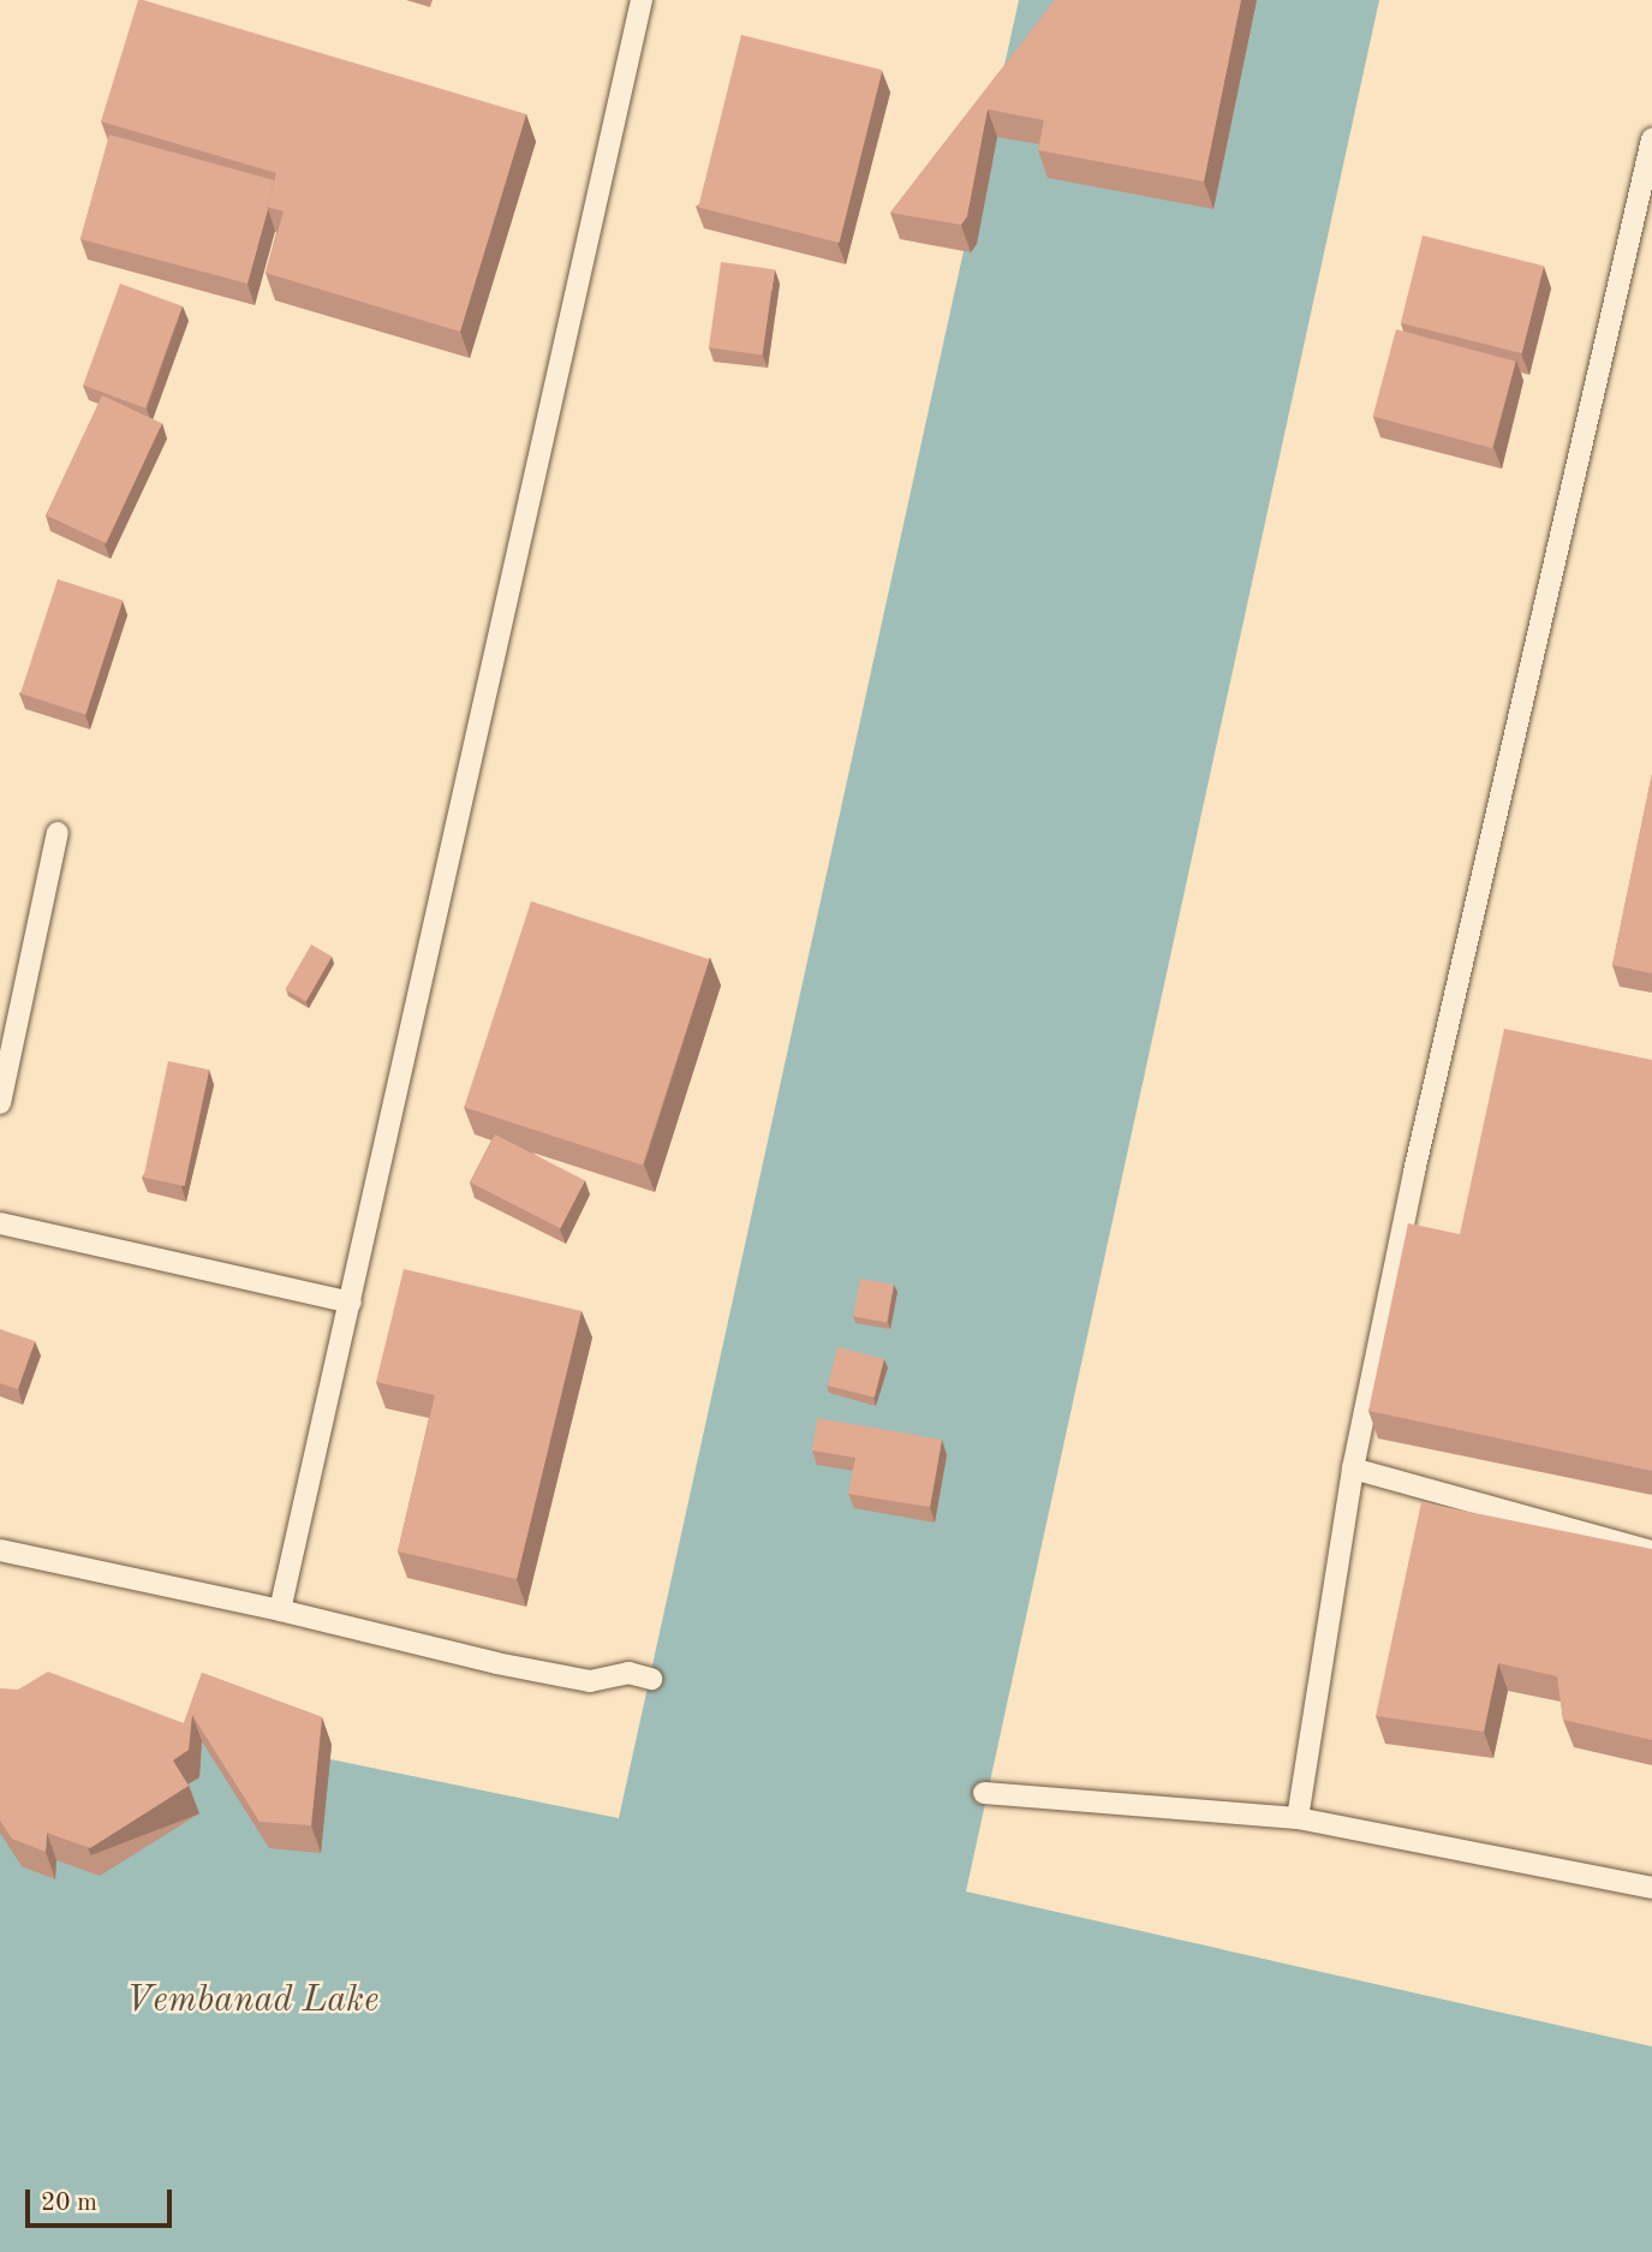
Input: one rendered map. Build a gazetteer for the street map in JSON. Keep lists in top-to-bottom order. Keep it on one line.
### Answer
{"water":["Vembanad Lake"],"scale_bar":"20 m"}
